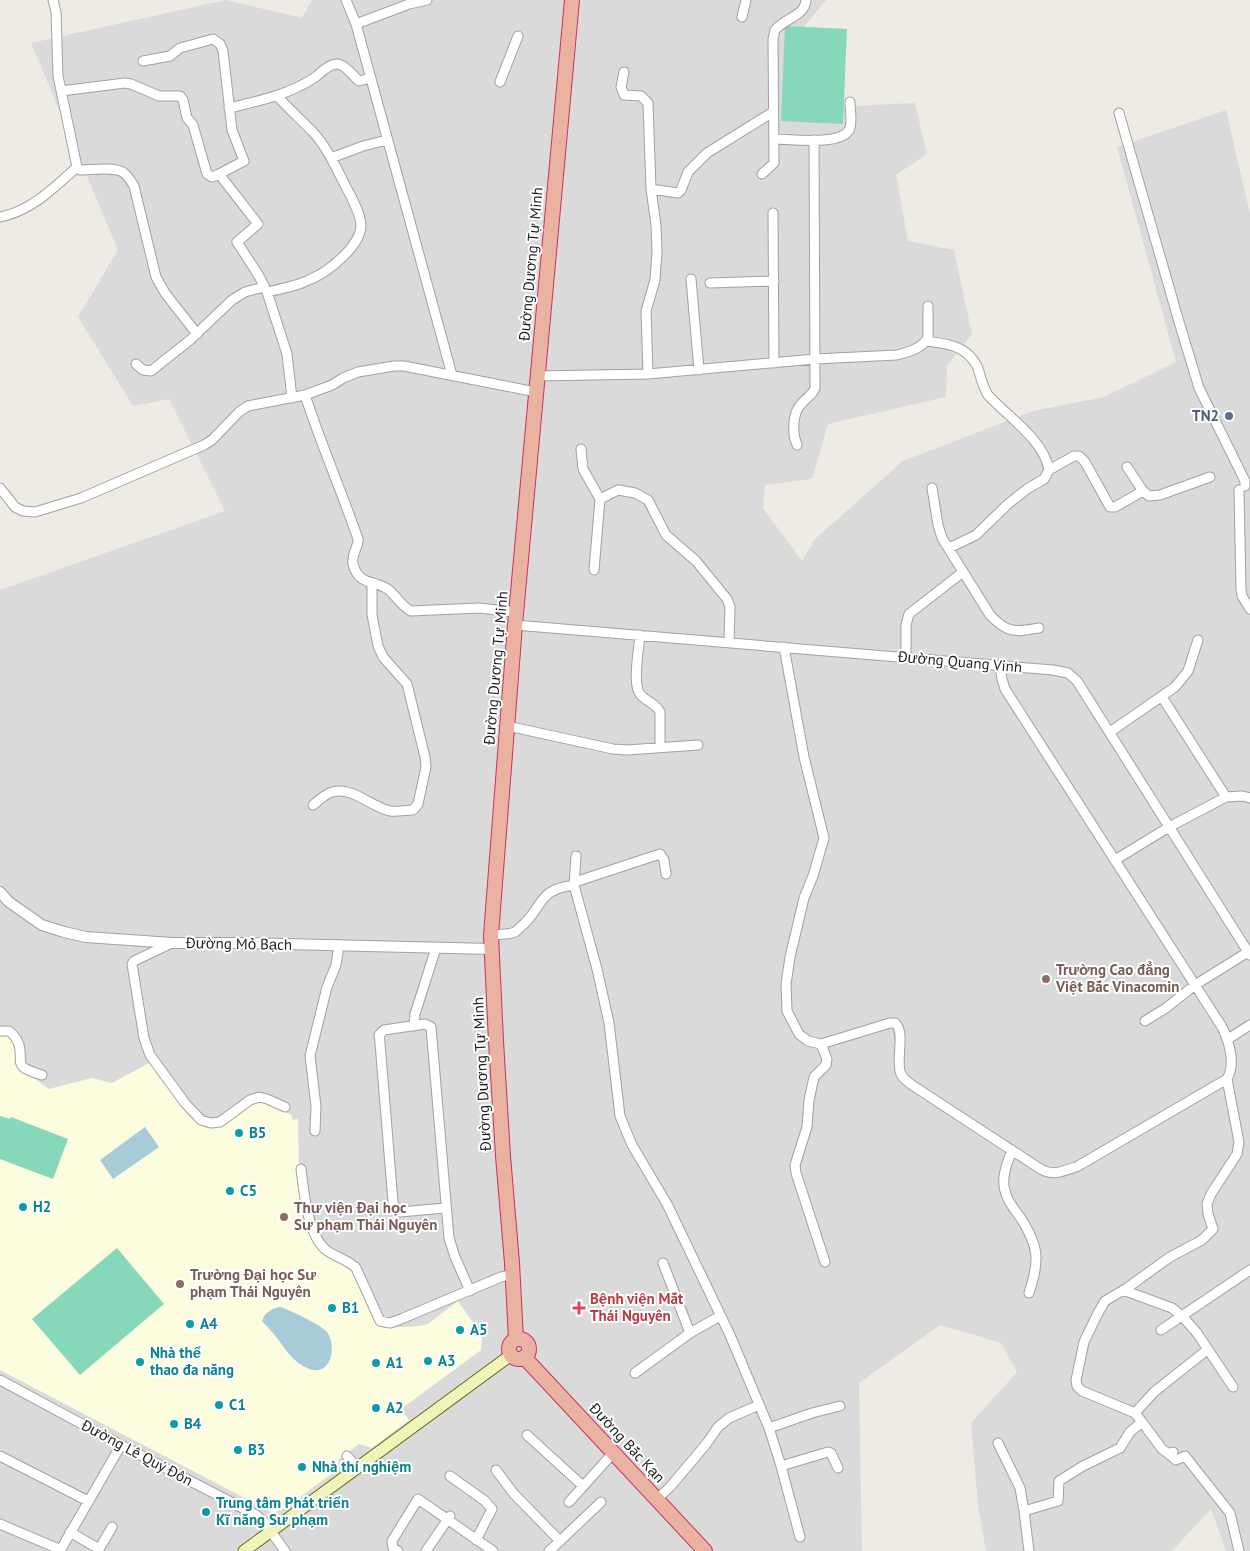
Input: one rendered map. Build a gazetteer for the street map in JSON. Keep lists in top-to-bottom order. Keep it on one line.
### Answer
{"streets":{"highway":["Đường Dương Tự Minh","Đường Bắc Kạn"],"street":["Đường Quang Vinh","Đường Mỏ Bạch","Đường Lê Quý Đôn"]},"crossings":[["Đường Dương Tự Minh","Đường Quang Vinh"],["Đường Dương Tự Minh","Đường Mỏ Bạch"],["Đường Dương Tự Minh","Đường Bắc Kạn"]],"places":{"other":["TN2","Trường Cao đẳng Việt Bắc Vinacomin","B5","C5","H2","Thư viện Đại học Sư phạm Thái Nguyên","Trường Đại học Sư phạm Thái Nguyên","B1","A4","A5","A3","Nhà thể thao đa năng","A1","C1","A2","B4","B3","Nhà thí nghiệm","Trung tâm Phát triển Kĩ năng Sư phạm"],"health":["Bệnh viện Mắt Thái Nguyên"]}}
